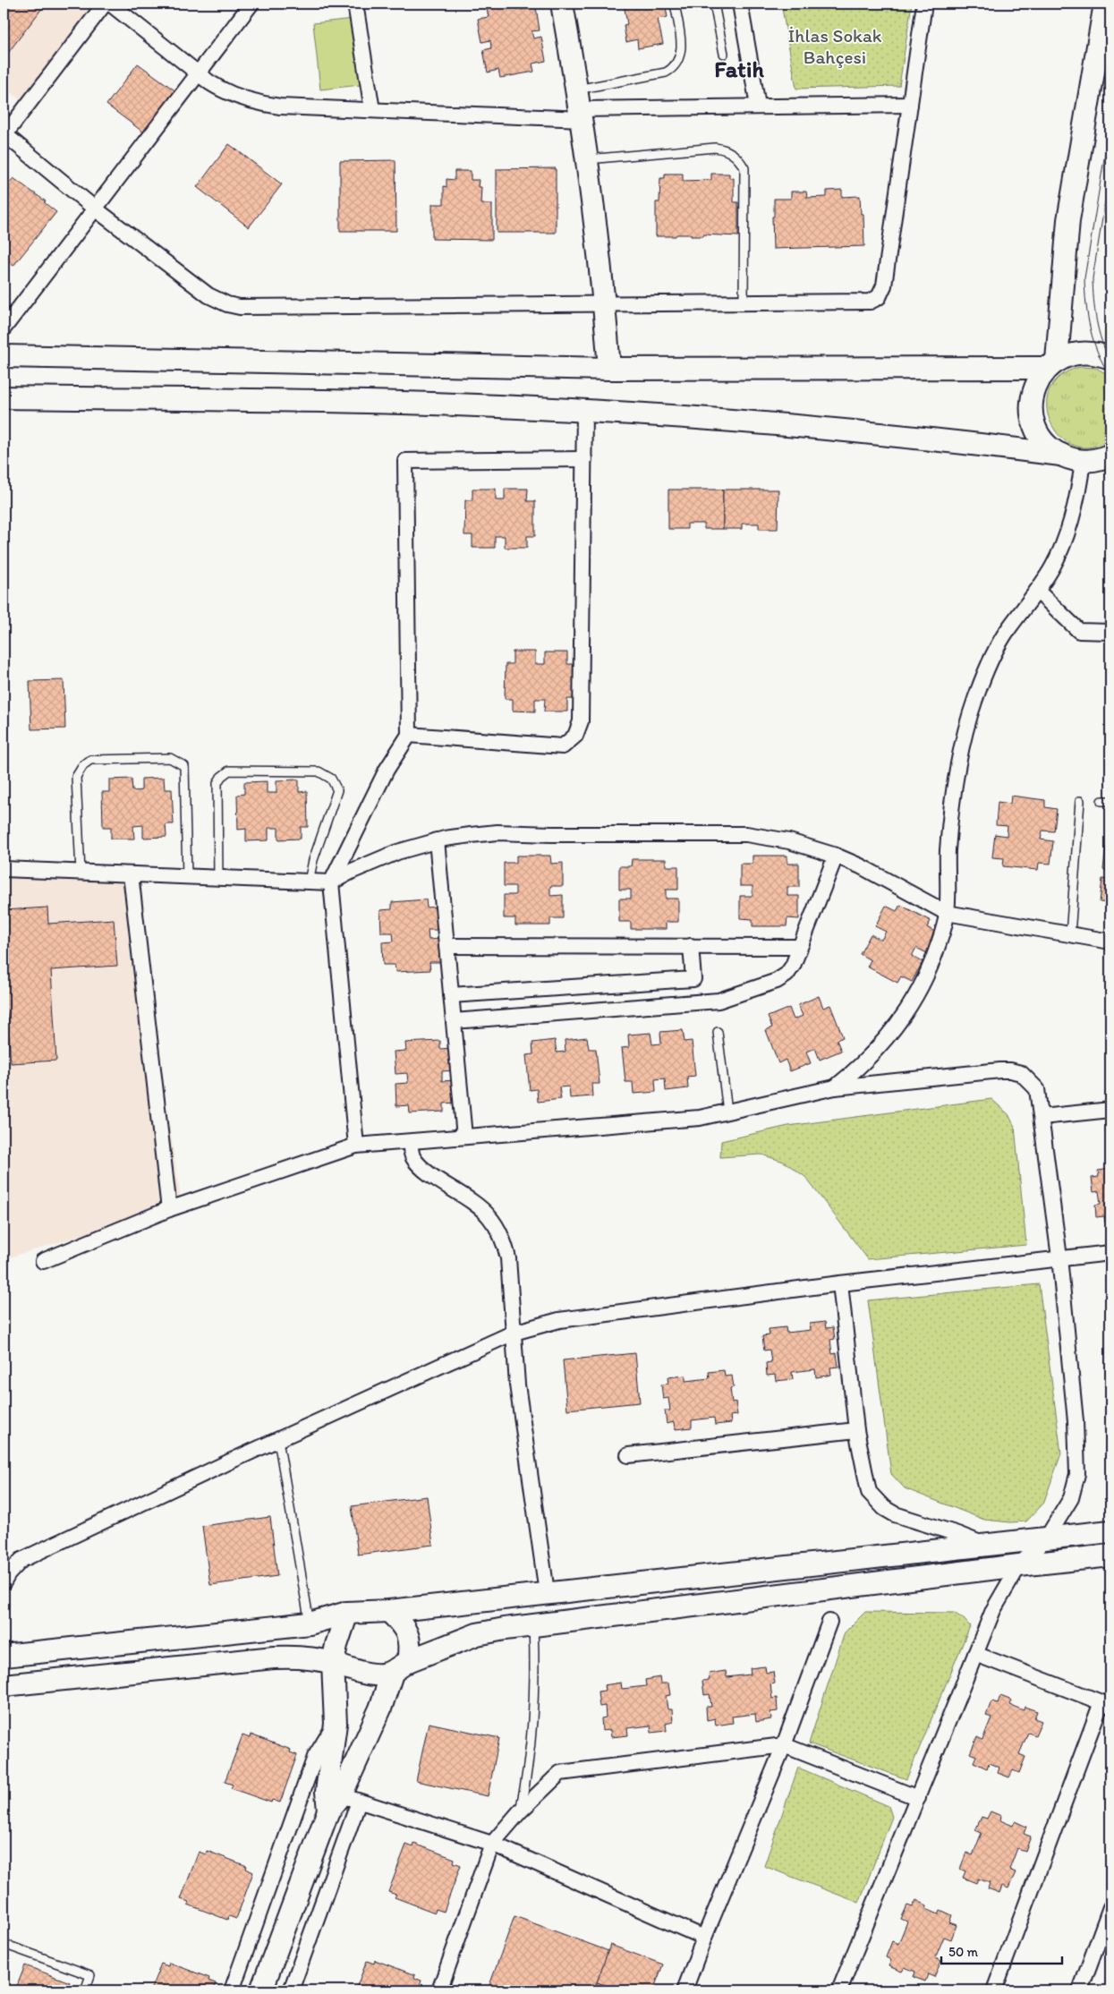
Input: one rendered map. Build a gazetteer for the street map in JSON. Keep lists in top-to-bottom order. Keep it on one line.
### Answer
{"districts":["Fatih"],"parks":["İhlas Sokak Bahçesi"],"scale_bar":"50 m"}
